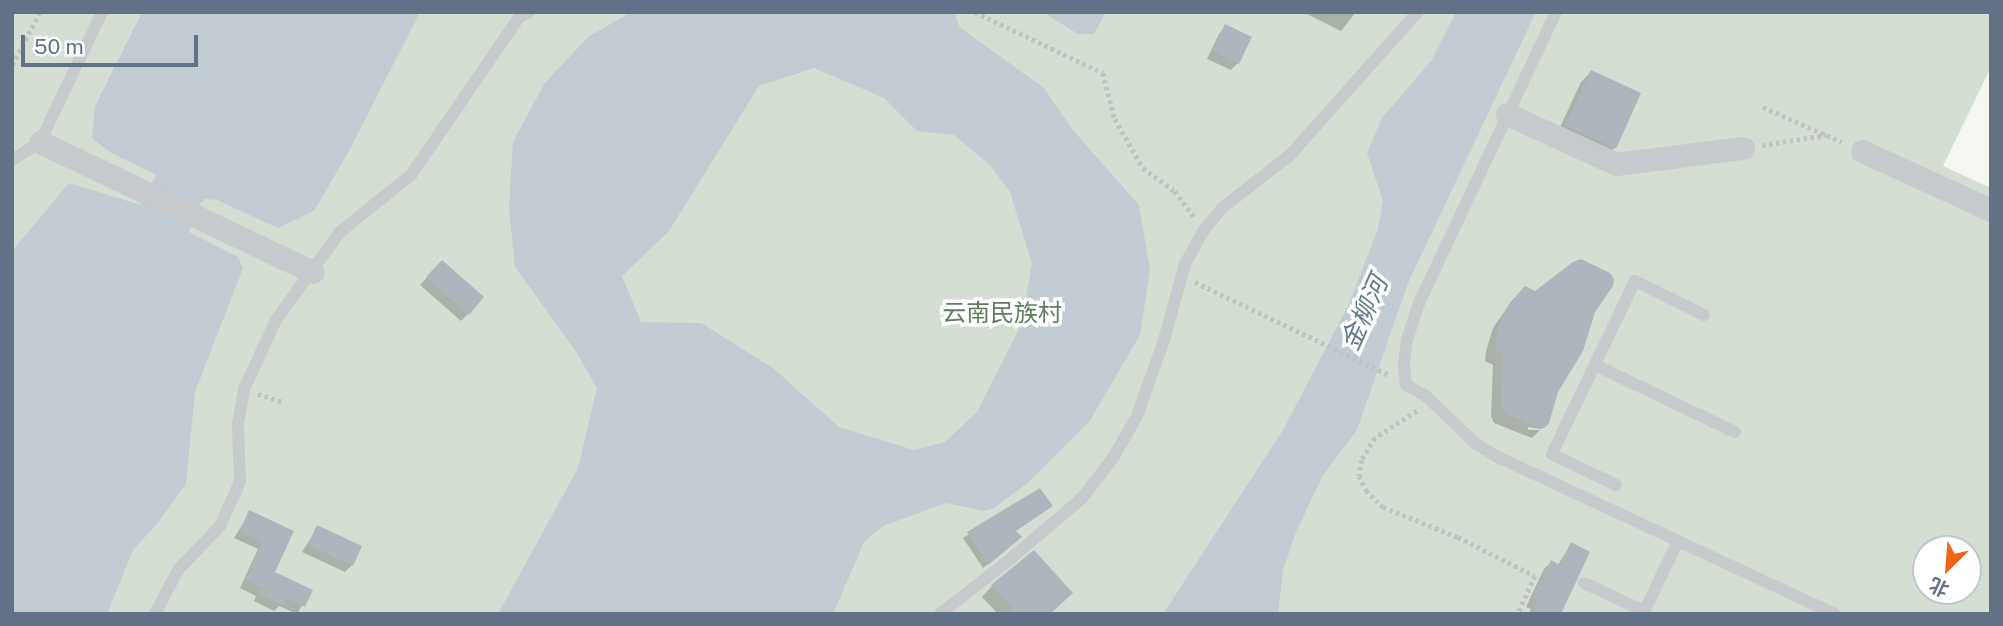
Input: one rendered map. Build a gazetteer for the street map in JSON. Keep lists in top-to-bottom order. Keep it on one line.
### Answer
{"water":["金柳河"],"parks":["云南民族村"],"scale_bar":"50 m","north":"bottom left"}
